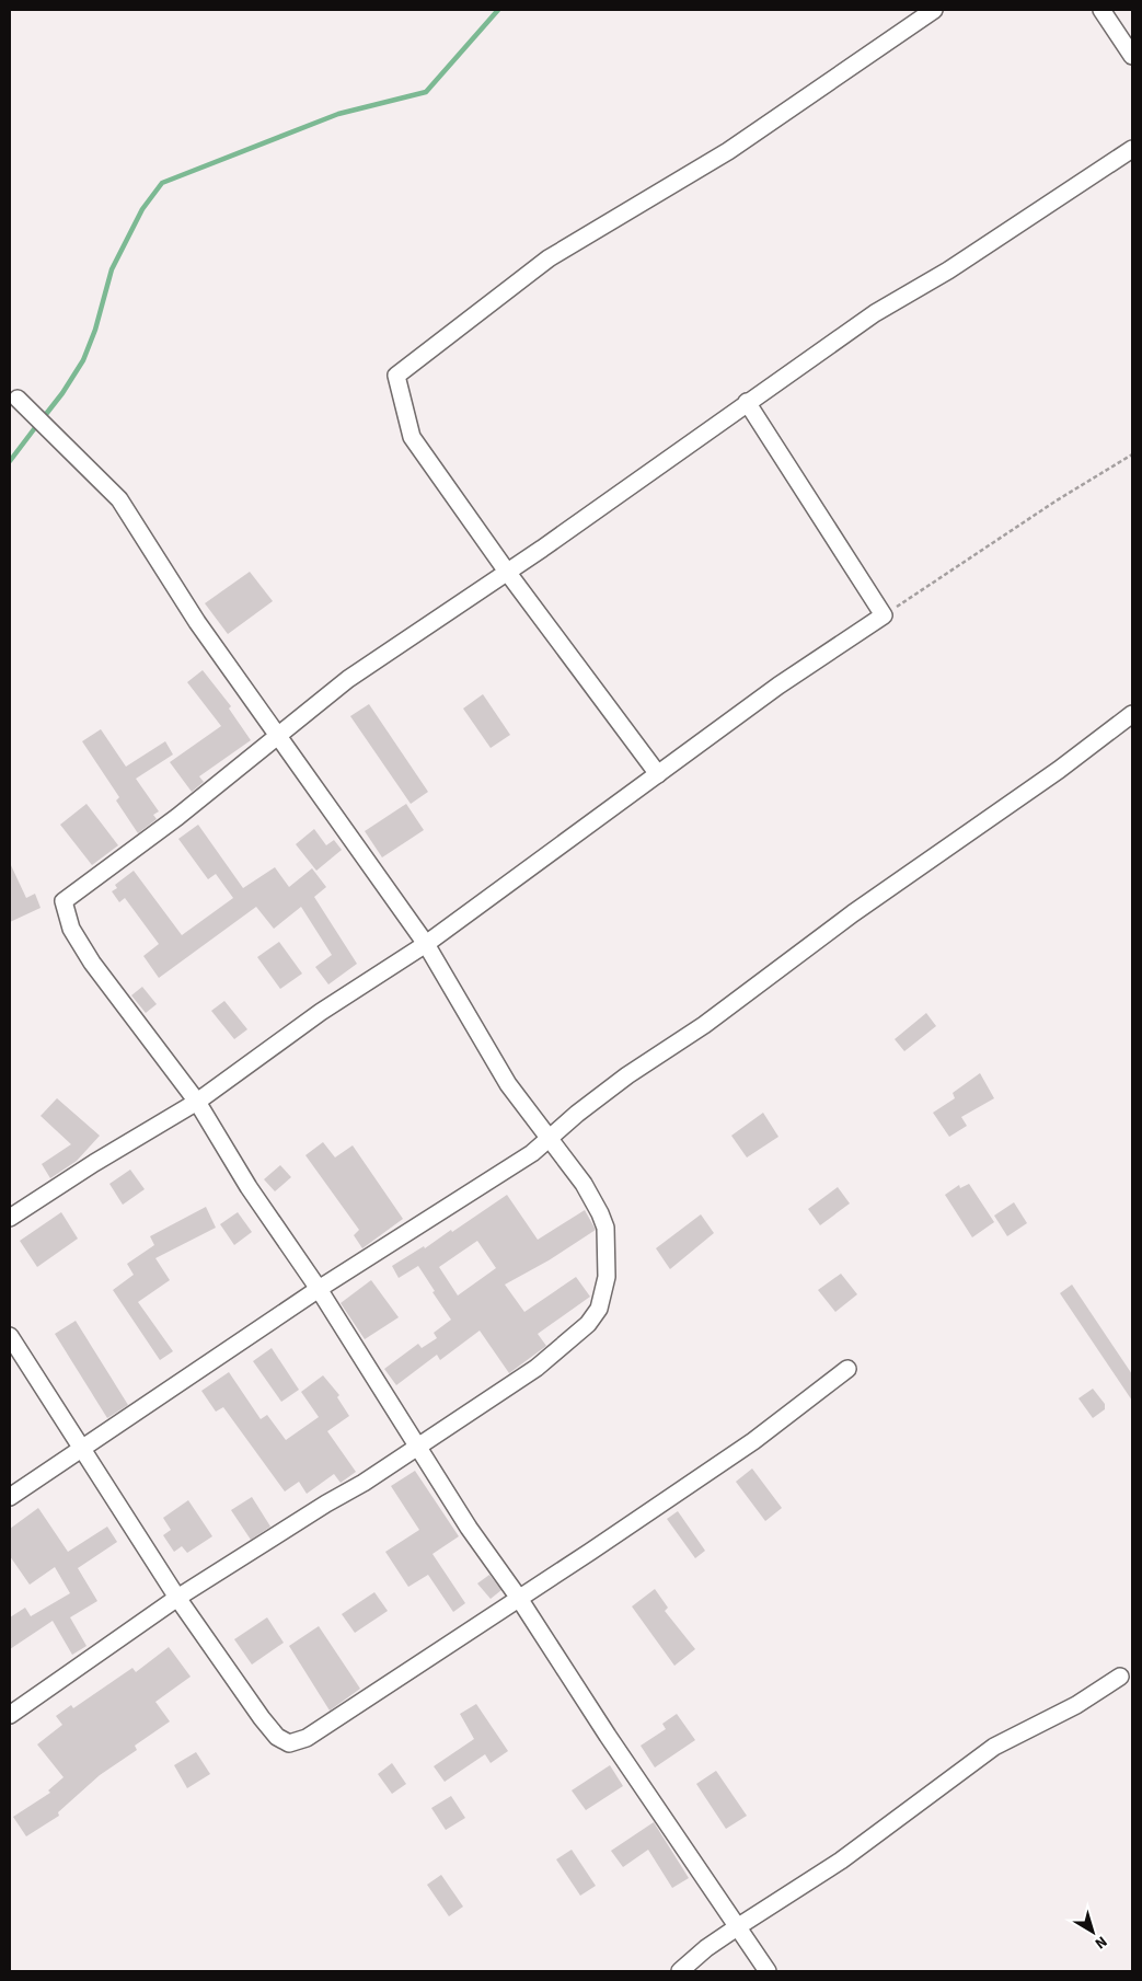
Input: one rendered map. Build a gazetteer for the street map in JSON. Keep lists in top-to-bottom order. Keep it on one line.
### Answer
{"north":"bottom right"}
